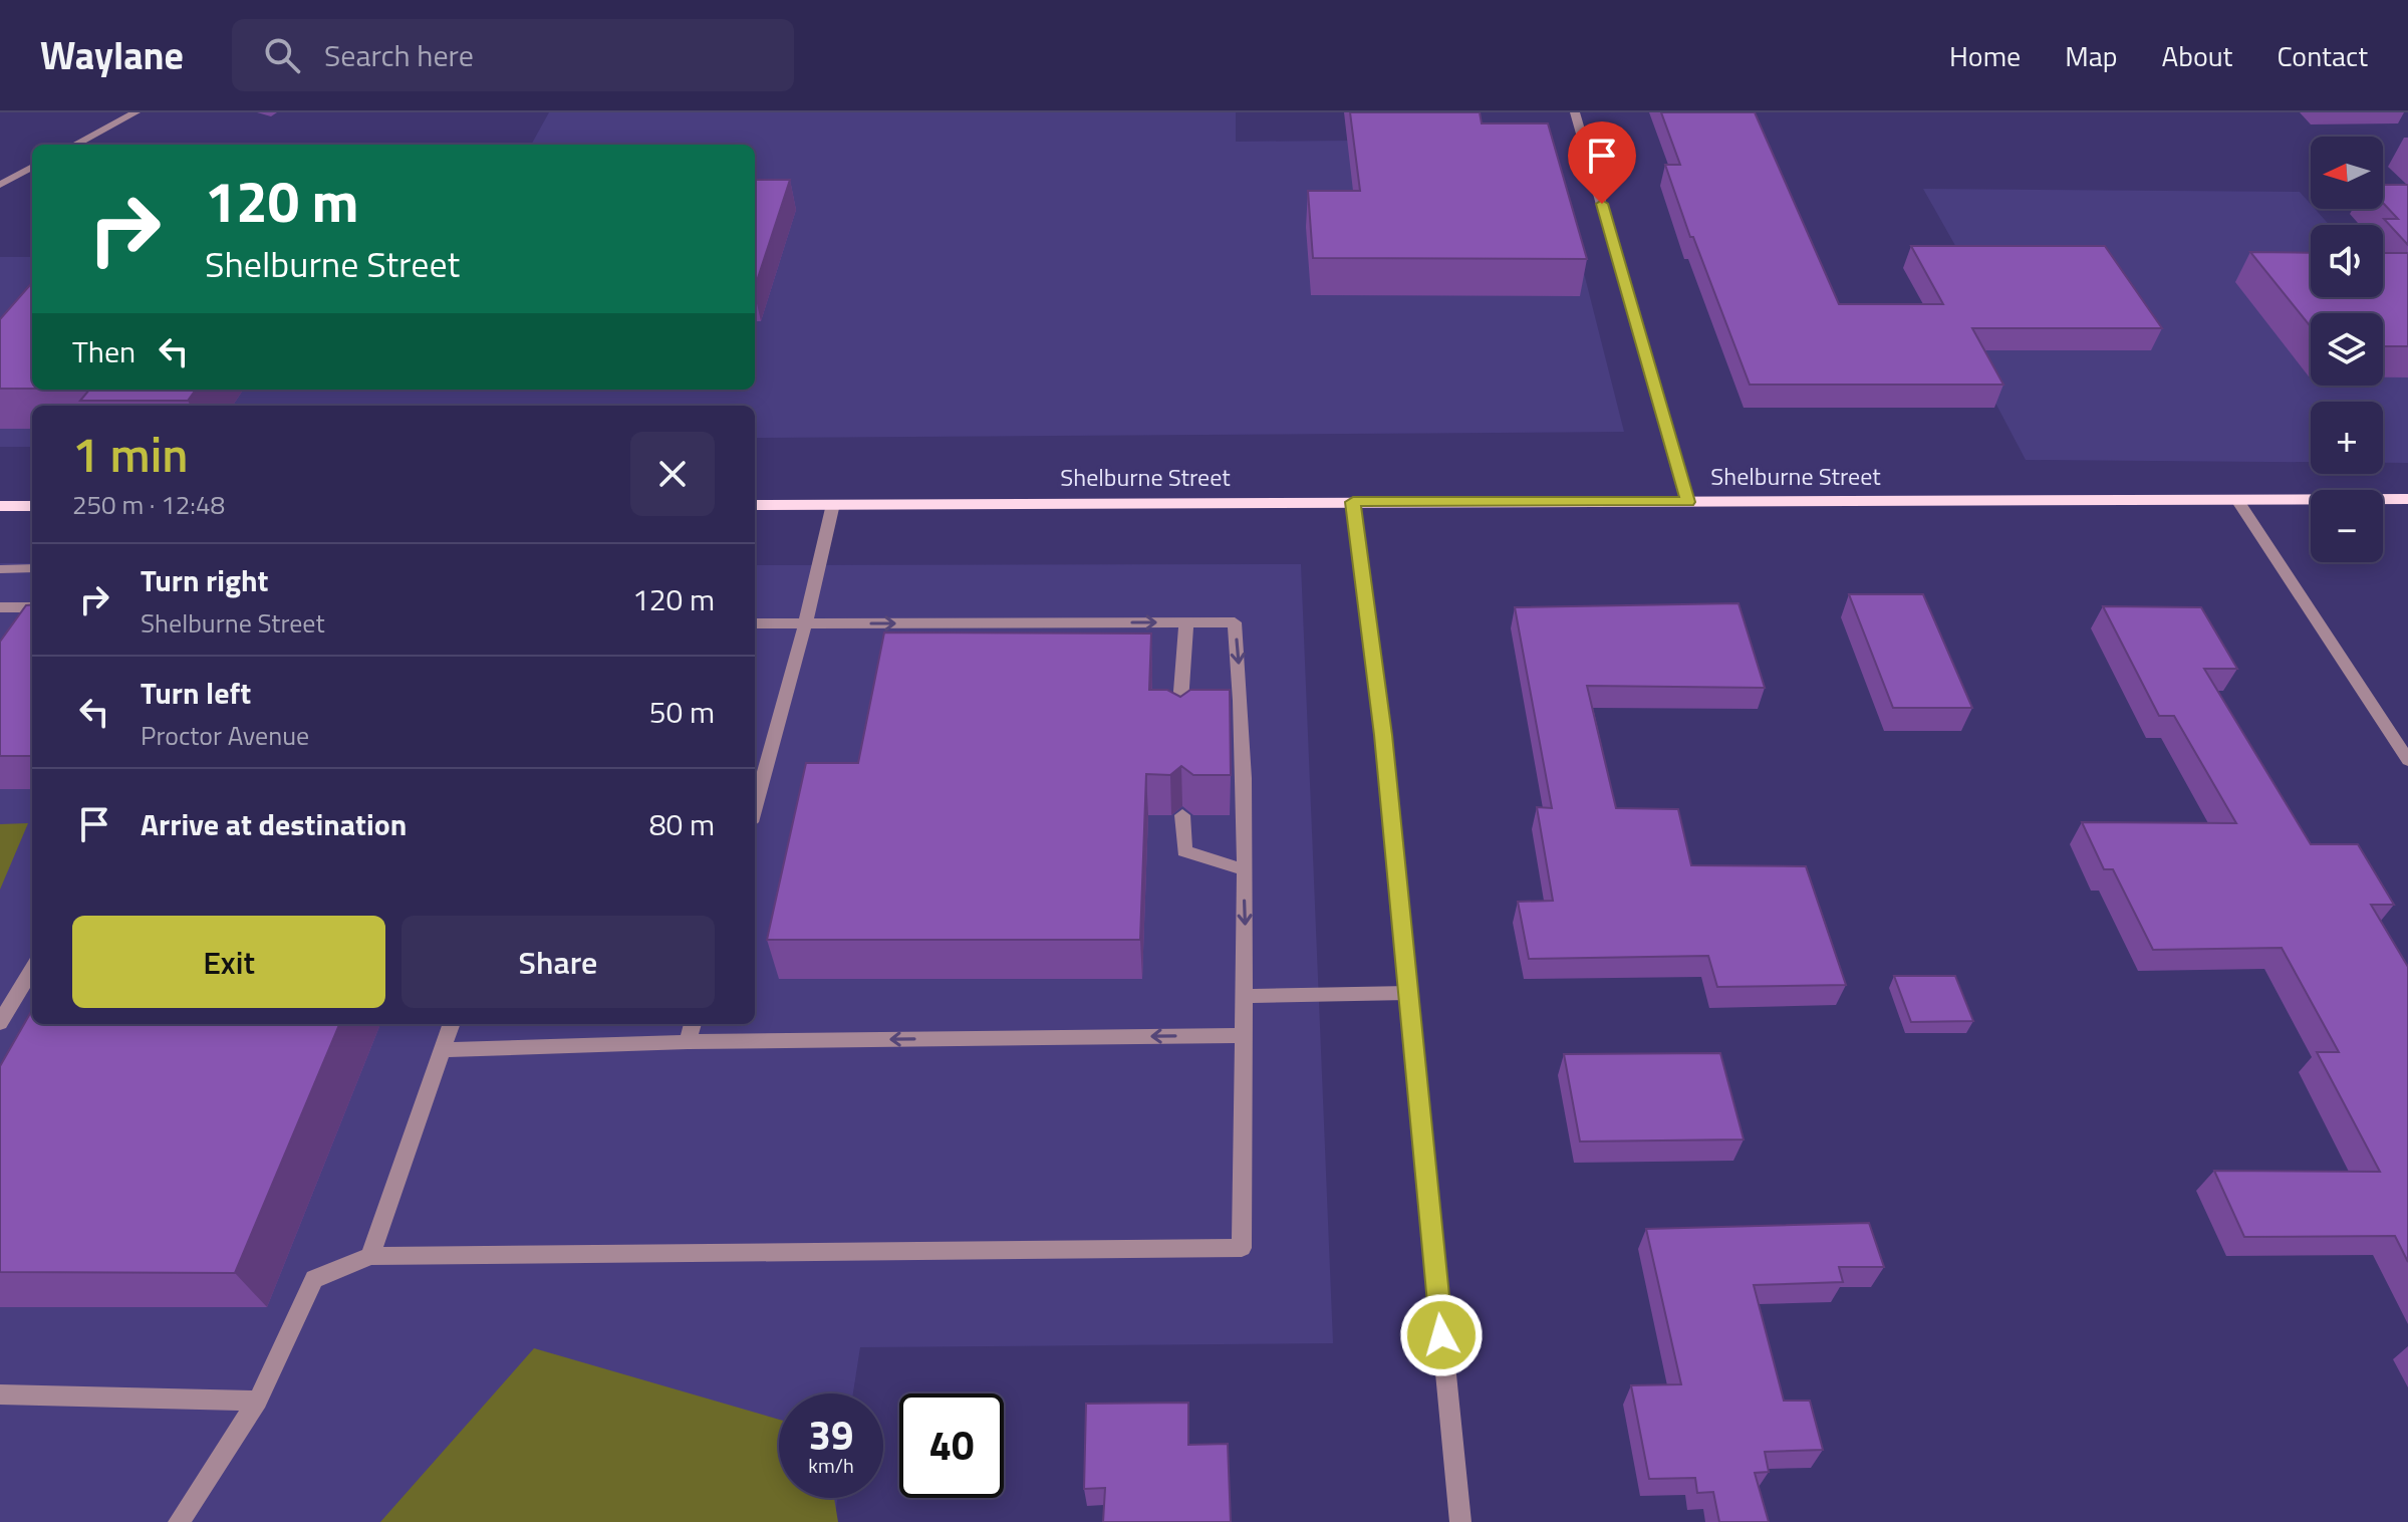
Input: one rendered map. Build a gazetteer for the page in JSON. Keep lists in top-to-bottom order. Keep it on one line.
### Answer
{"streets":{"main road":["Shelburne Street"]},"north":"left","page":{"header":"Waylane","search":"Search here","nav":["Home","Map","About","Contact"],"map_buttons":["+","−"],"turn":["120 m","Shelburne Street"],"then":"Then","heading":["1 min","250 m · 12:48"],"list":[{"name":"Turn right","note":"Shelburne Street","value":"120 m"},{"name":"Turn left","note":"Proctor Avenue","value":"50 m"},{"name":"Arrive at destination","value":"80 m"}],"buttons":["Exit","Share"],"speed":"39 km/h","limit":"40"}}
